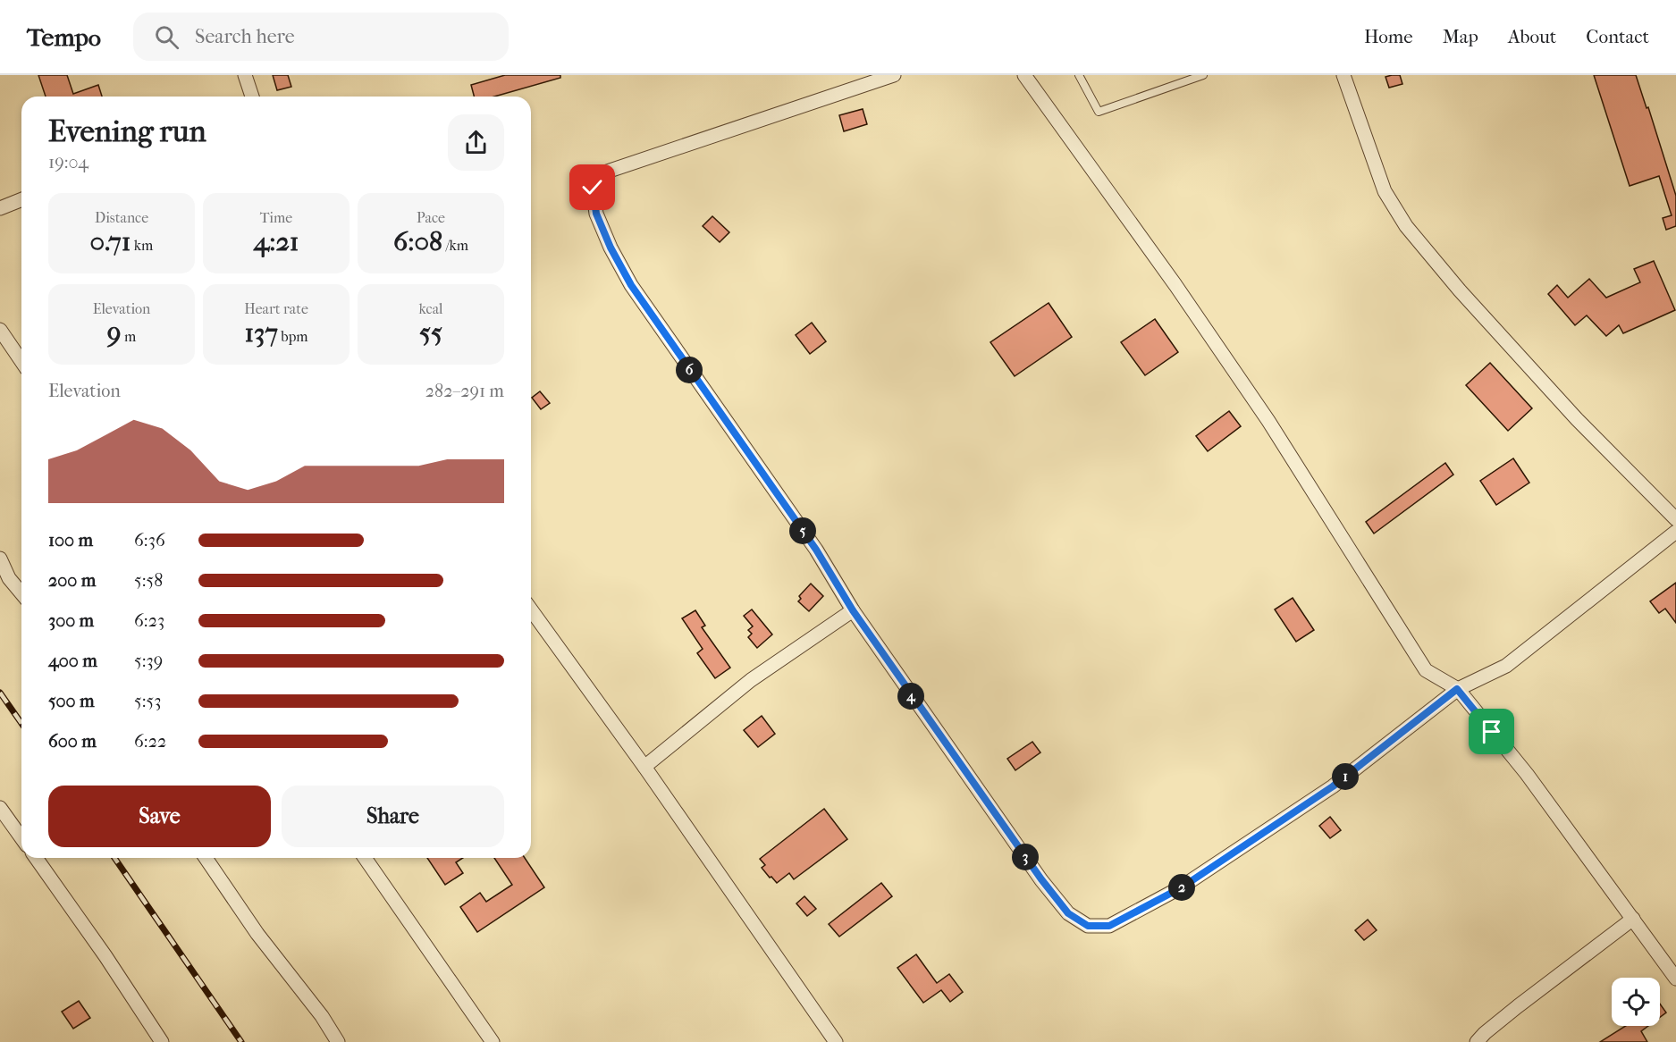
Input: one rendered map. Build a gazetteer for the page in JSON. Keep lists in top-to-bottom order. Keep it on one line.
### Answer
{"page":{"header":"Tempo","search":"Search here","nav":["Home","Map","About","Contact"],"heading":["Evening run","19:04"],"stats":[["Distance","0.71 km"],["Time","4:21"],["Pace","6:08 /km"],["Elevation","9 m"],["Heart rate","137 bpm"],["kcal","55"]],"pins":["6","5","4","1","3","2"],"chart":["Elevation","282–291 m"],"list":[{"name":"100 m","note":"6:36"},{"name":"200 m","note":"5:58"},{"name":"300 m","note":"6:23"},{"name":"400 m","note":"5:39"},{"name":"500 m","note":"5:53"},{"name":"600 m","note":"6:22"}],"buttons":["Save","Share"]}}
